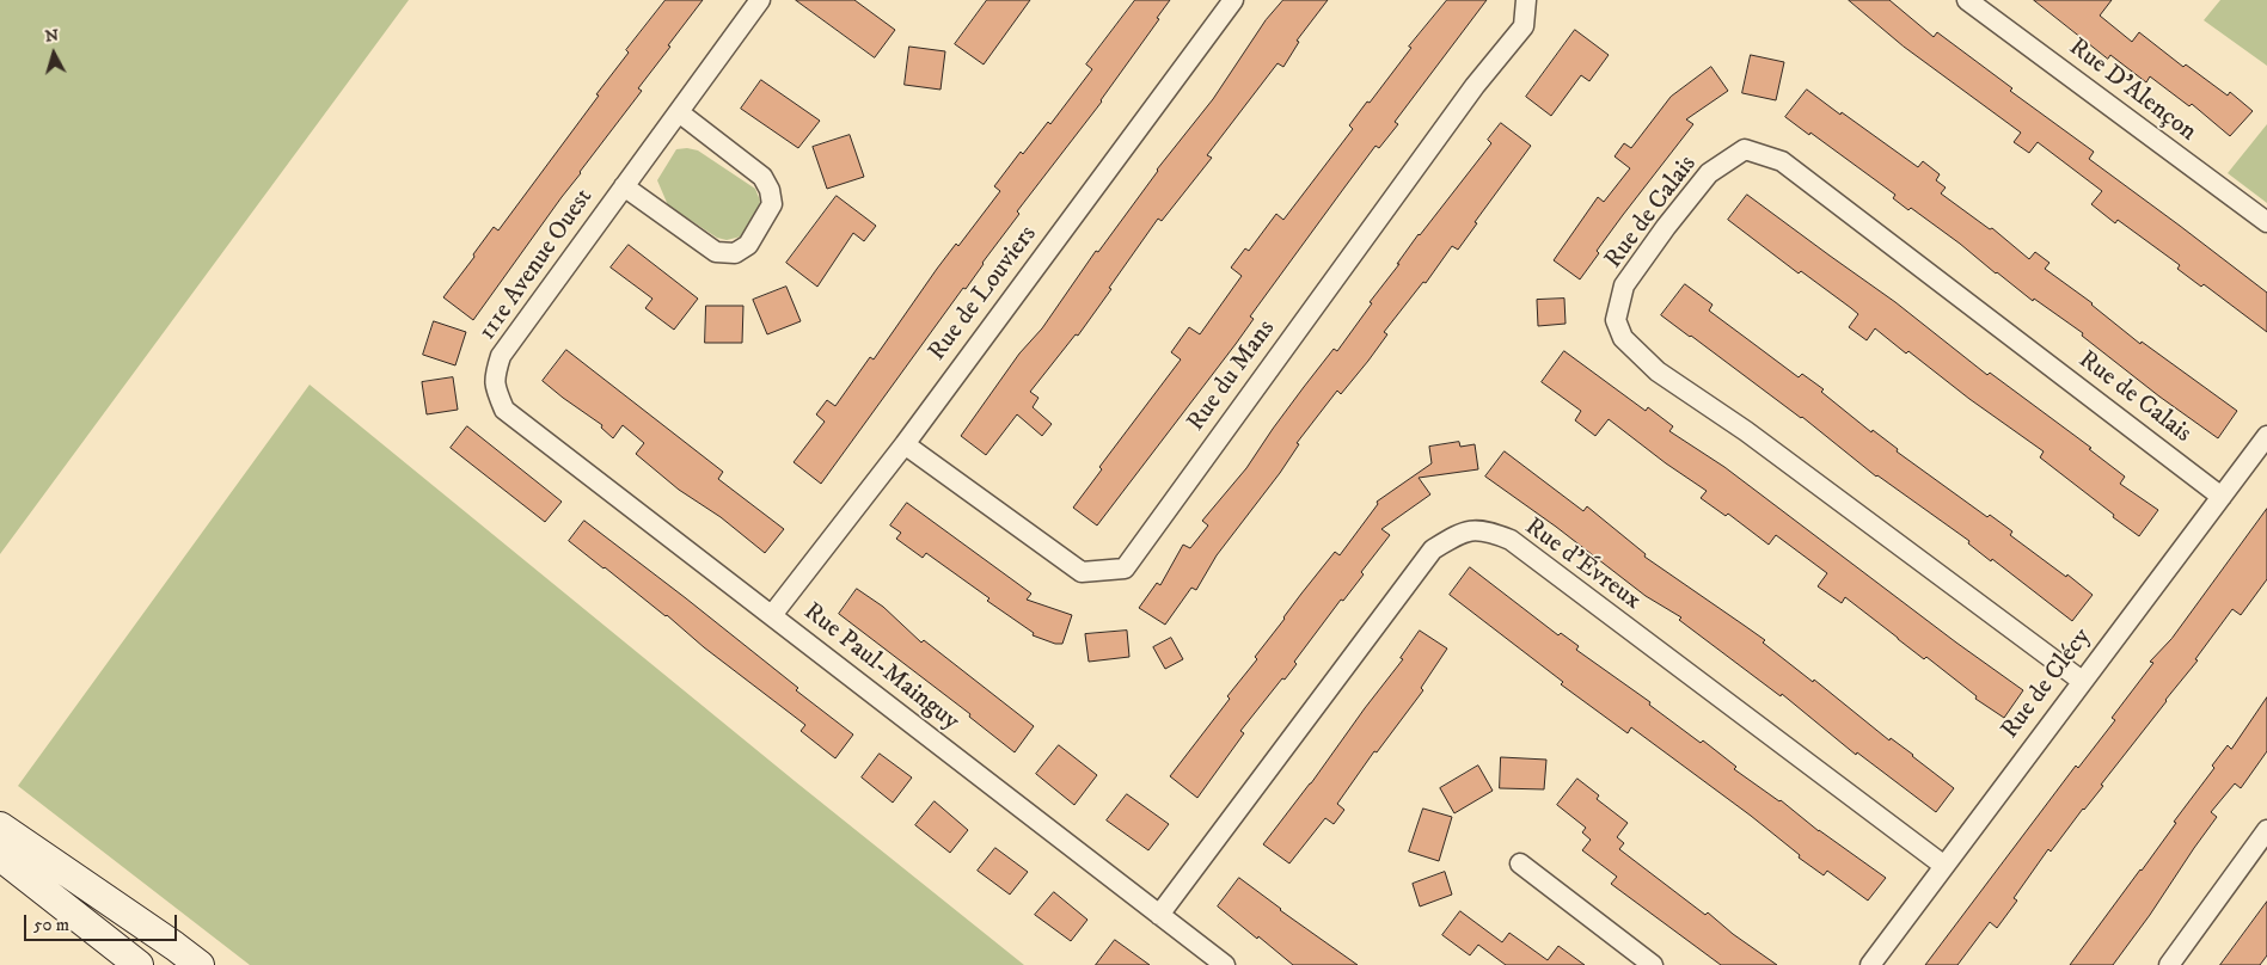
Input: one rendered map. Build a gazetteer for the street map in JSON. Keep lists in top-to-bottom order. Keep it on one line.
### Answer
{"streets":{"street":["Rue D'Alençon","Rue de Calais","111e Avenue Ouest","Rue de Louviers","Rue du Mans","Rue d'Évreux","Rue Paul-Mainguy","Rue de Clécy"]},"crossings":[["Rue de Calais","Rue de Clécy"],["111e Avenue Ouest","Rue Paul-Mainguy"],["Rue de Louviers","Rue du Mans"],["Rue de Louviers","Rue Paul-Mainguy"],["Rue d'Évreux","Rue Paul-Mainguy"],["Rue d'Évreux","Rue de Clécy"]],"scale_bar":"50 m","north":"top"}
